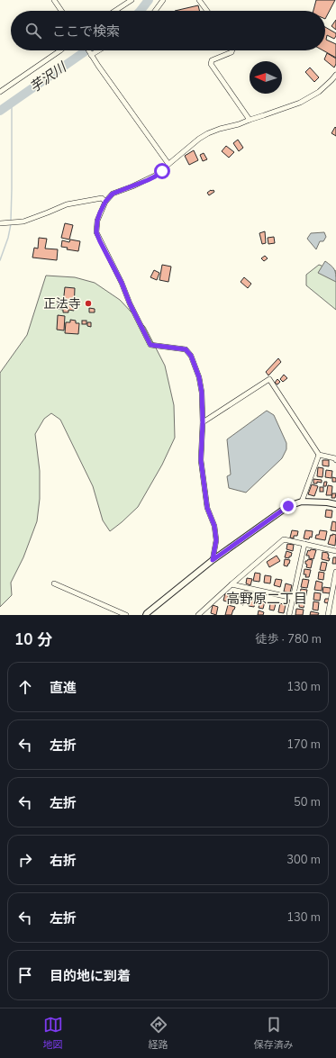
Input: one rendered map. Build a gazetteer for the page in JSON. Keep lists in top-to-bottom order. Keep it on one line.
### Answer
{"districts":["高野原二丁目"],"water":["芋沢川"],"places":["正法寺"],"north":"left","page":{"search":"ここで検索","heading":["10 分","徒歩 · 780 m"],"list":[["直進","130 m"],["左折","170 m"],["左折","50 m"],["右折","300 m"],["左折","130 m"],"目的地に到着"],"nav":["地図","経路","保存済み"]}}
